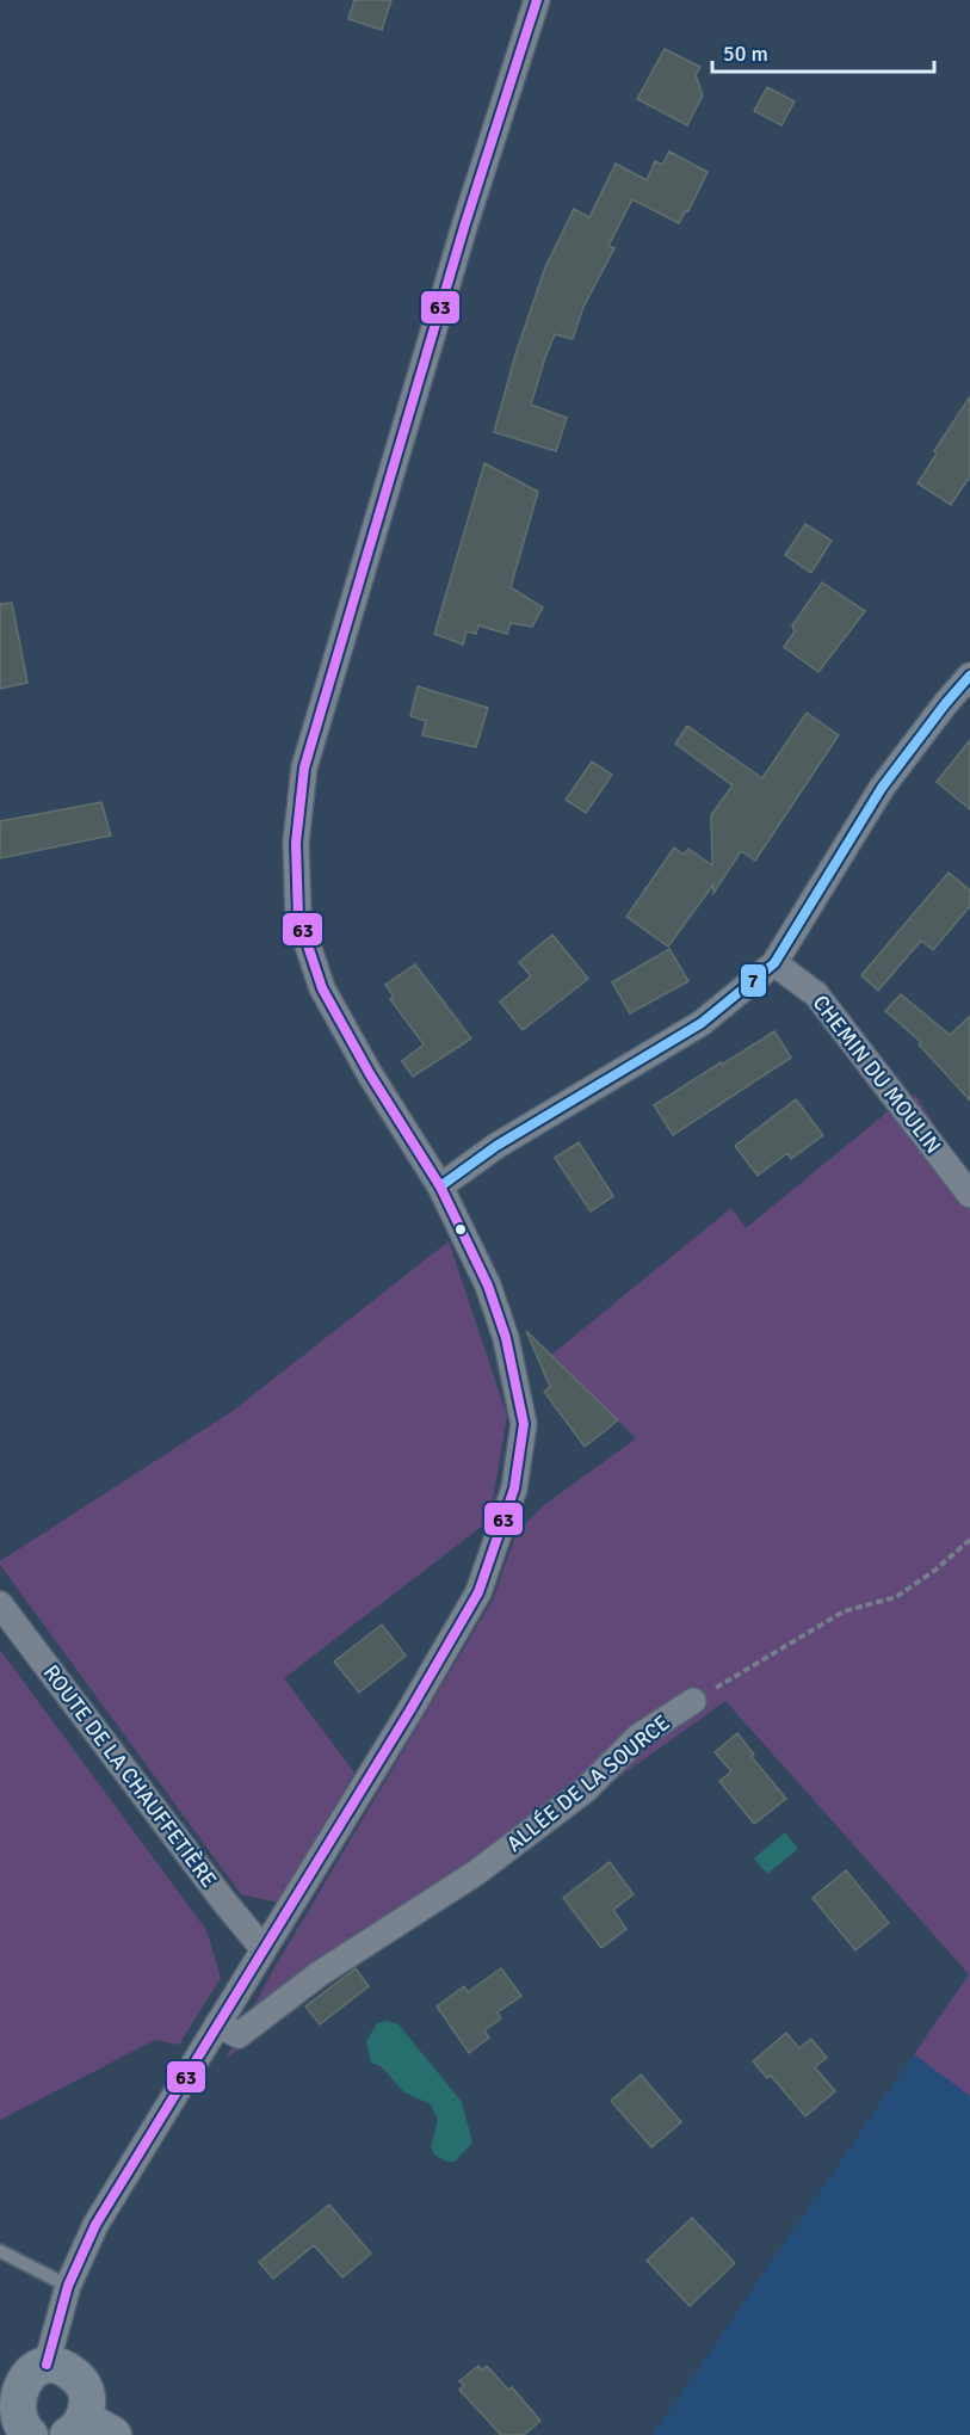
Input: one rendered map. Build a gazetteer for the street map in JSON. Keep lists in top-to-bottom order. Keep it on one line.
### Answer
{"streets":{"street":["CHEMIN DU MOULIN","ROUTE DE LA CHAUFFETIÈRE","ALLÉE DE LA SOURCE"]},"lines":["transit line 63","transit line 7"],"scale_bar":"50 m"}
